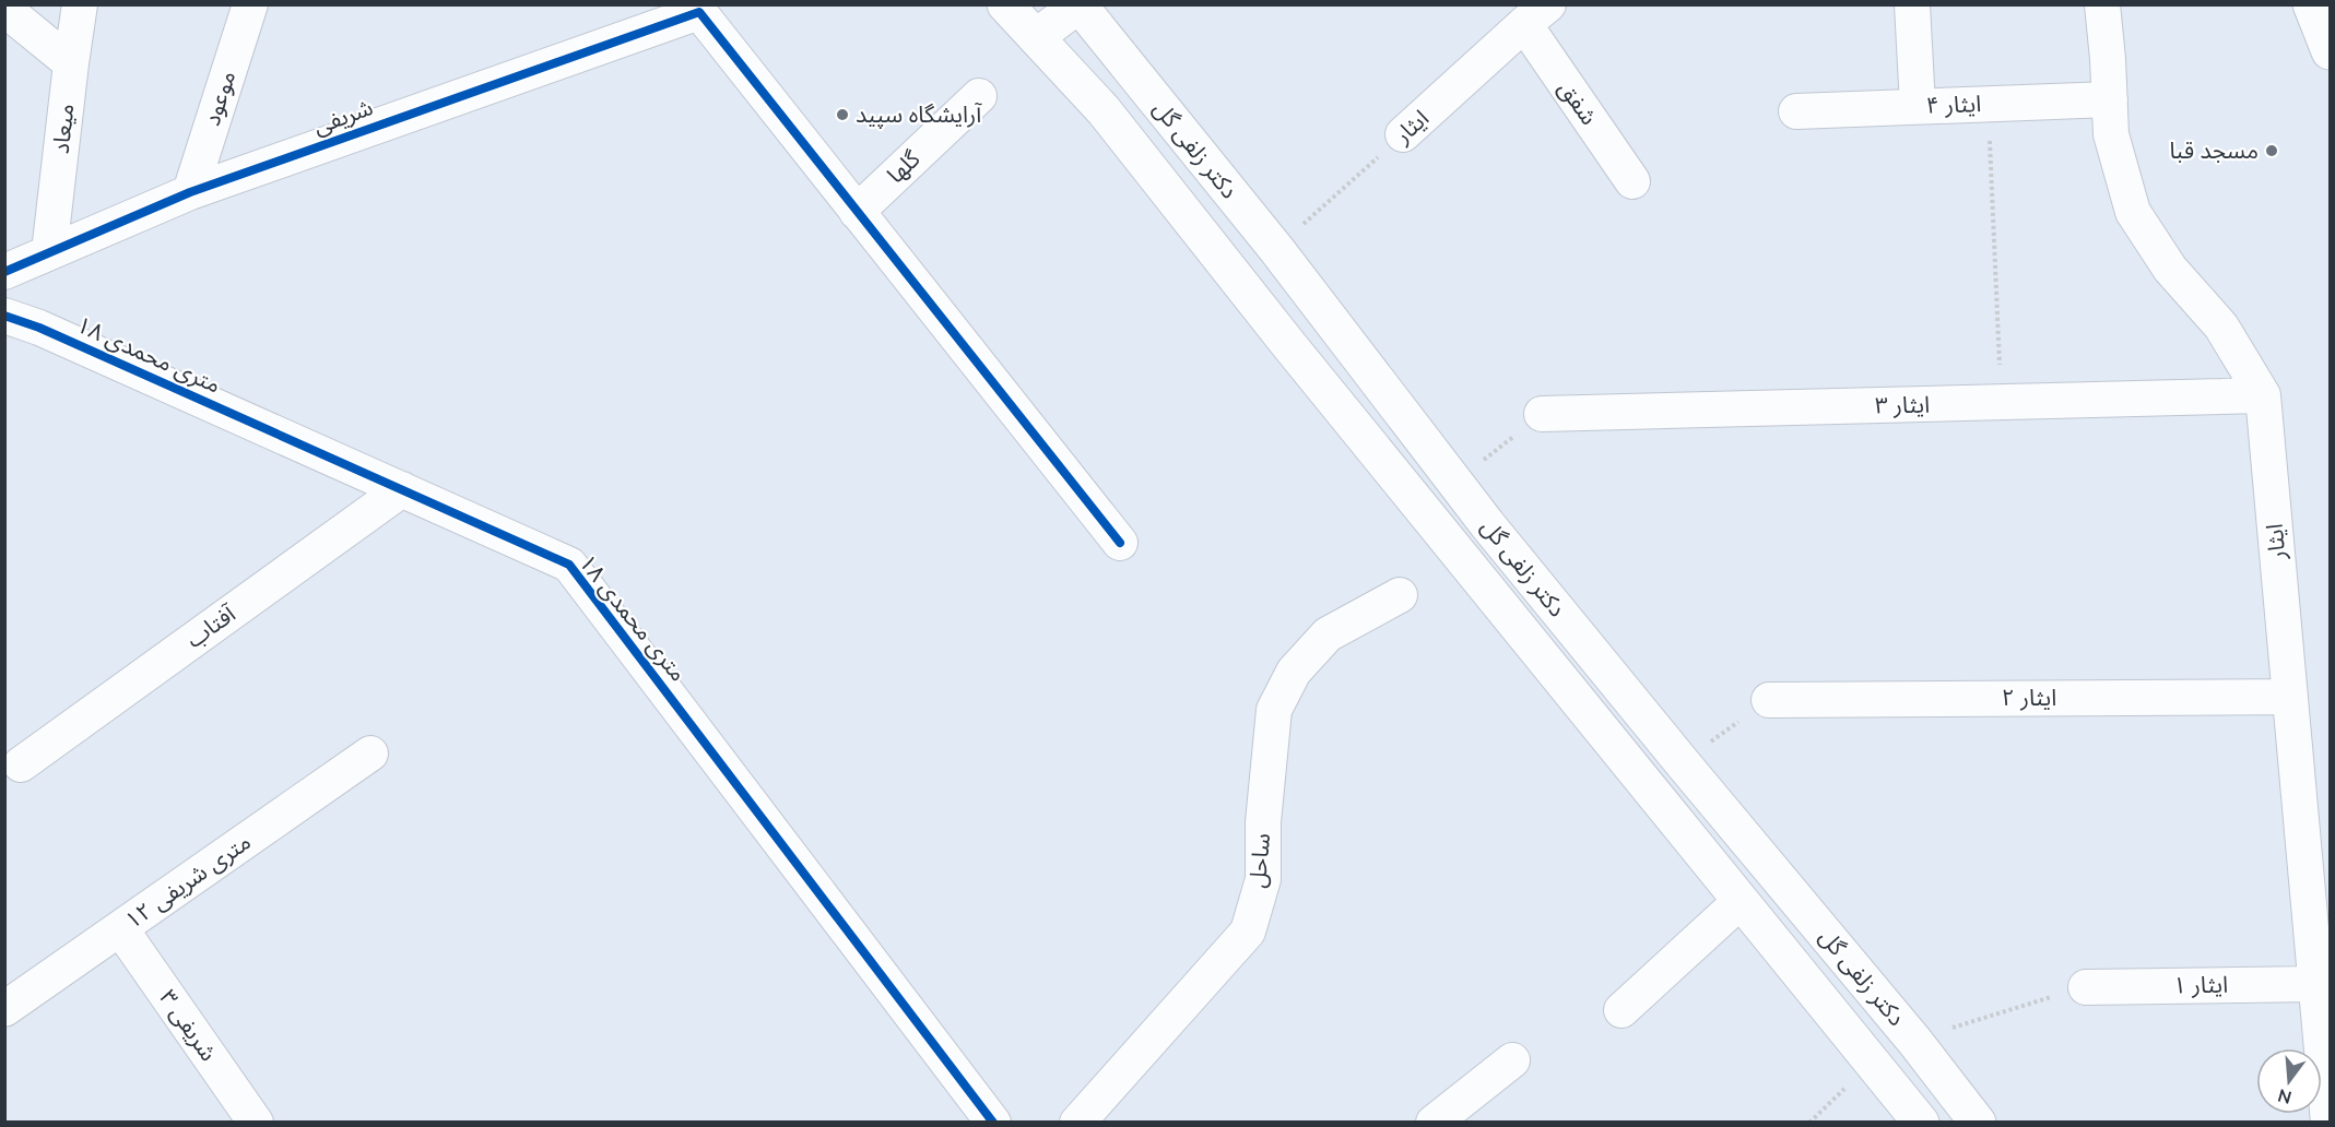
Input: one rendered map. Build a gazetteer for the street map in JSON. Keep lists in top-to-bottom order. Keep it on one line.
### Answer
{"streets":{"main road":["دکتر زلفی گل"],"street":["موعود","شفق","ایثار ۴","شریفی","ایثار","میعاد","گلها","۱۸ متری محمدی","ایثار ۳","آفتاب","ایثار ۲","ساحل","۱۲ متری شریفی","ایثار ۱","شریفی ۳"]},"crossings":[["موعود","شریفی"],["شفق","ایثار"],["ایثار ۴","ایثار"],["شریفی","میعاد"],["شریفی","گلها"],["ایثار","دکتر زلفی گل"],["ایثار","ایثار ۳"],["ایثار","ایثار ۲"],["ایثار","ایثار ۱"],["۱۸ متری محمدی","آفتاب"],["۱۲ متری شریفی","شریفی ۳"]],"places":["آرایشگاه سپید","مسجد قبا"],"north":"bottom"}
